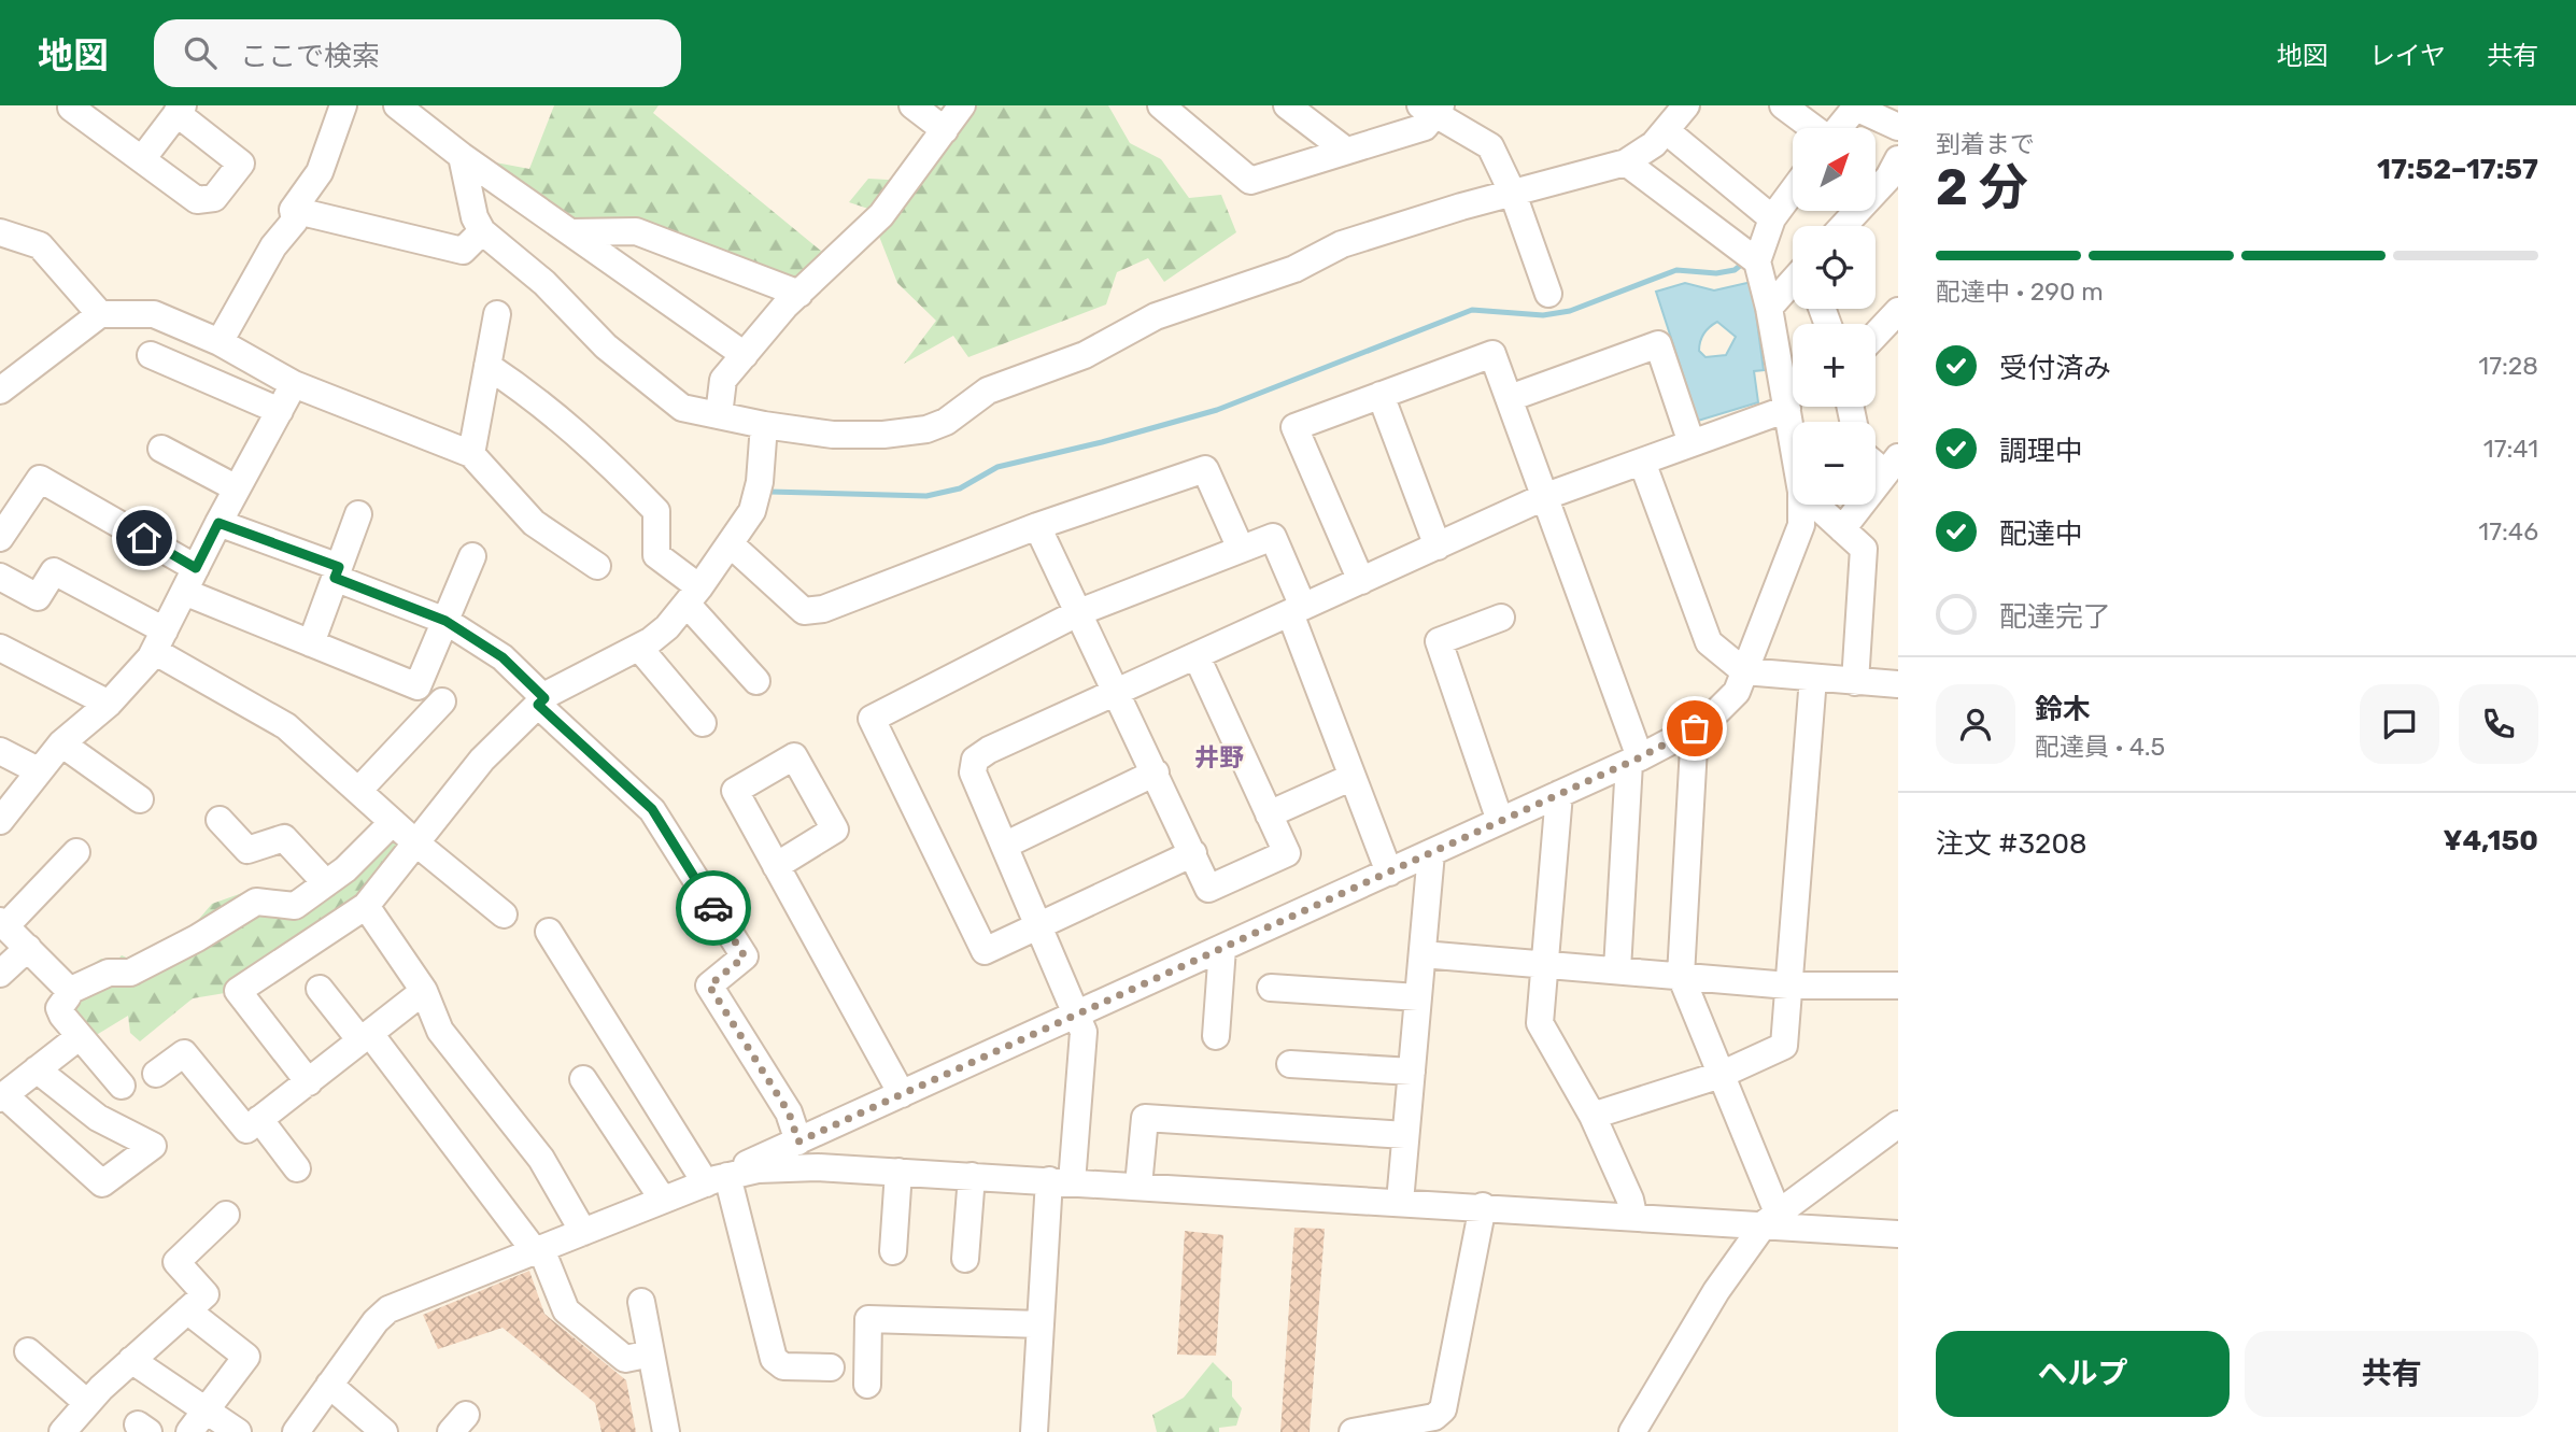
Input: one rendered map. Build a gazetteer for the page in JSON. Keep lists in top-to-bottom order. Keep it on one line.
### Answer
{"districts":["井野"],"north":"top right","page":{"header":"地図","search":"ここで検索","nav":["地図","レイヤ","共有"],"heading":["2 分","到着まで","17:52–17:57"],"panel":["鈴木","配達員 · 4.5","注文 #3208","¥4,150"],"map_buttons":["+","−"],"bar":"配達中 · 290 m","list":[["受付済み","17:28"],["調理中","17:41"],["配達中","17:46"],"配達完了"],"buttons":["ヘルプ","共有"]}}
